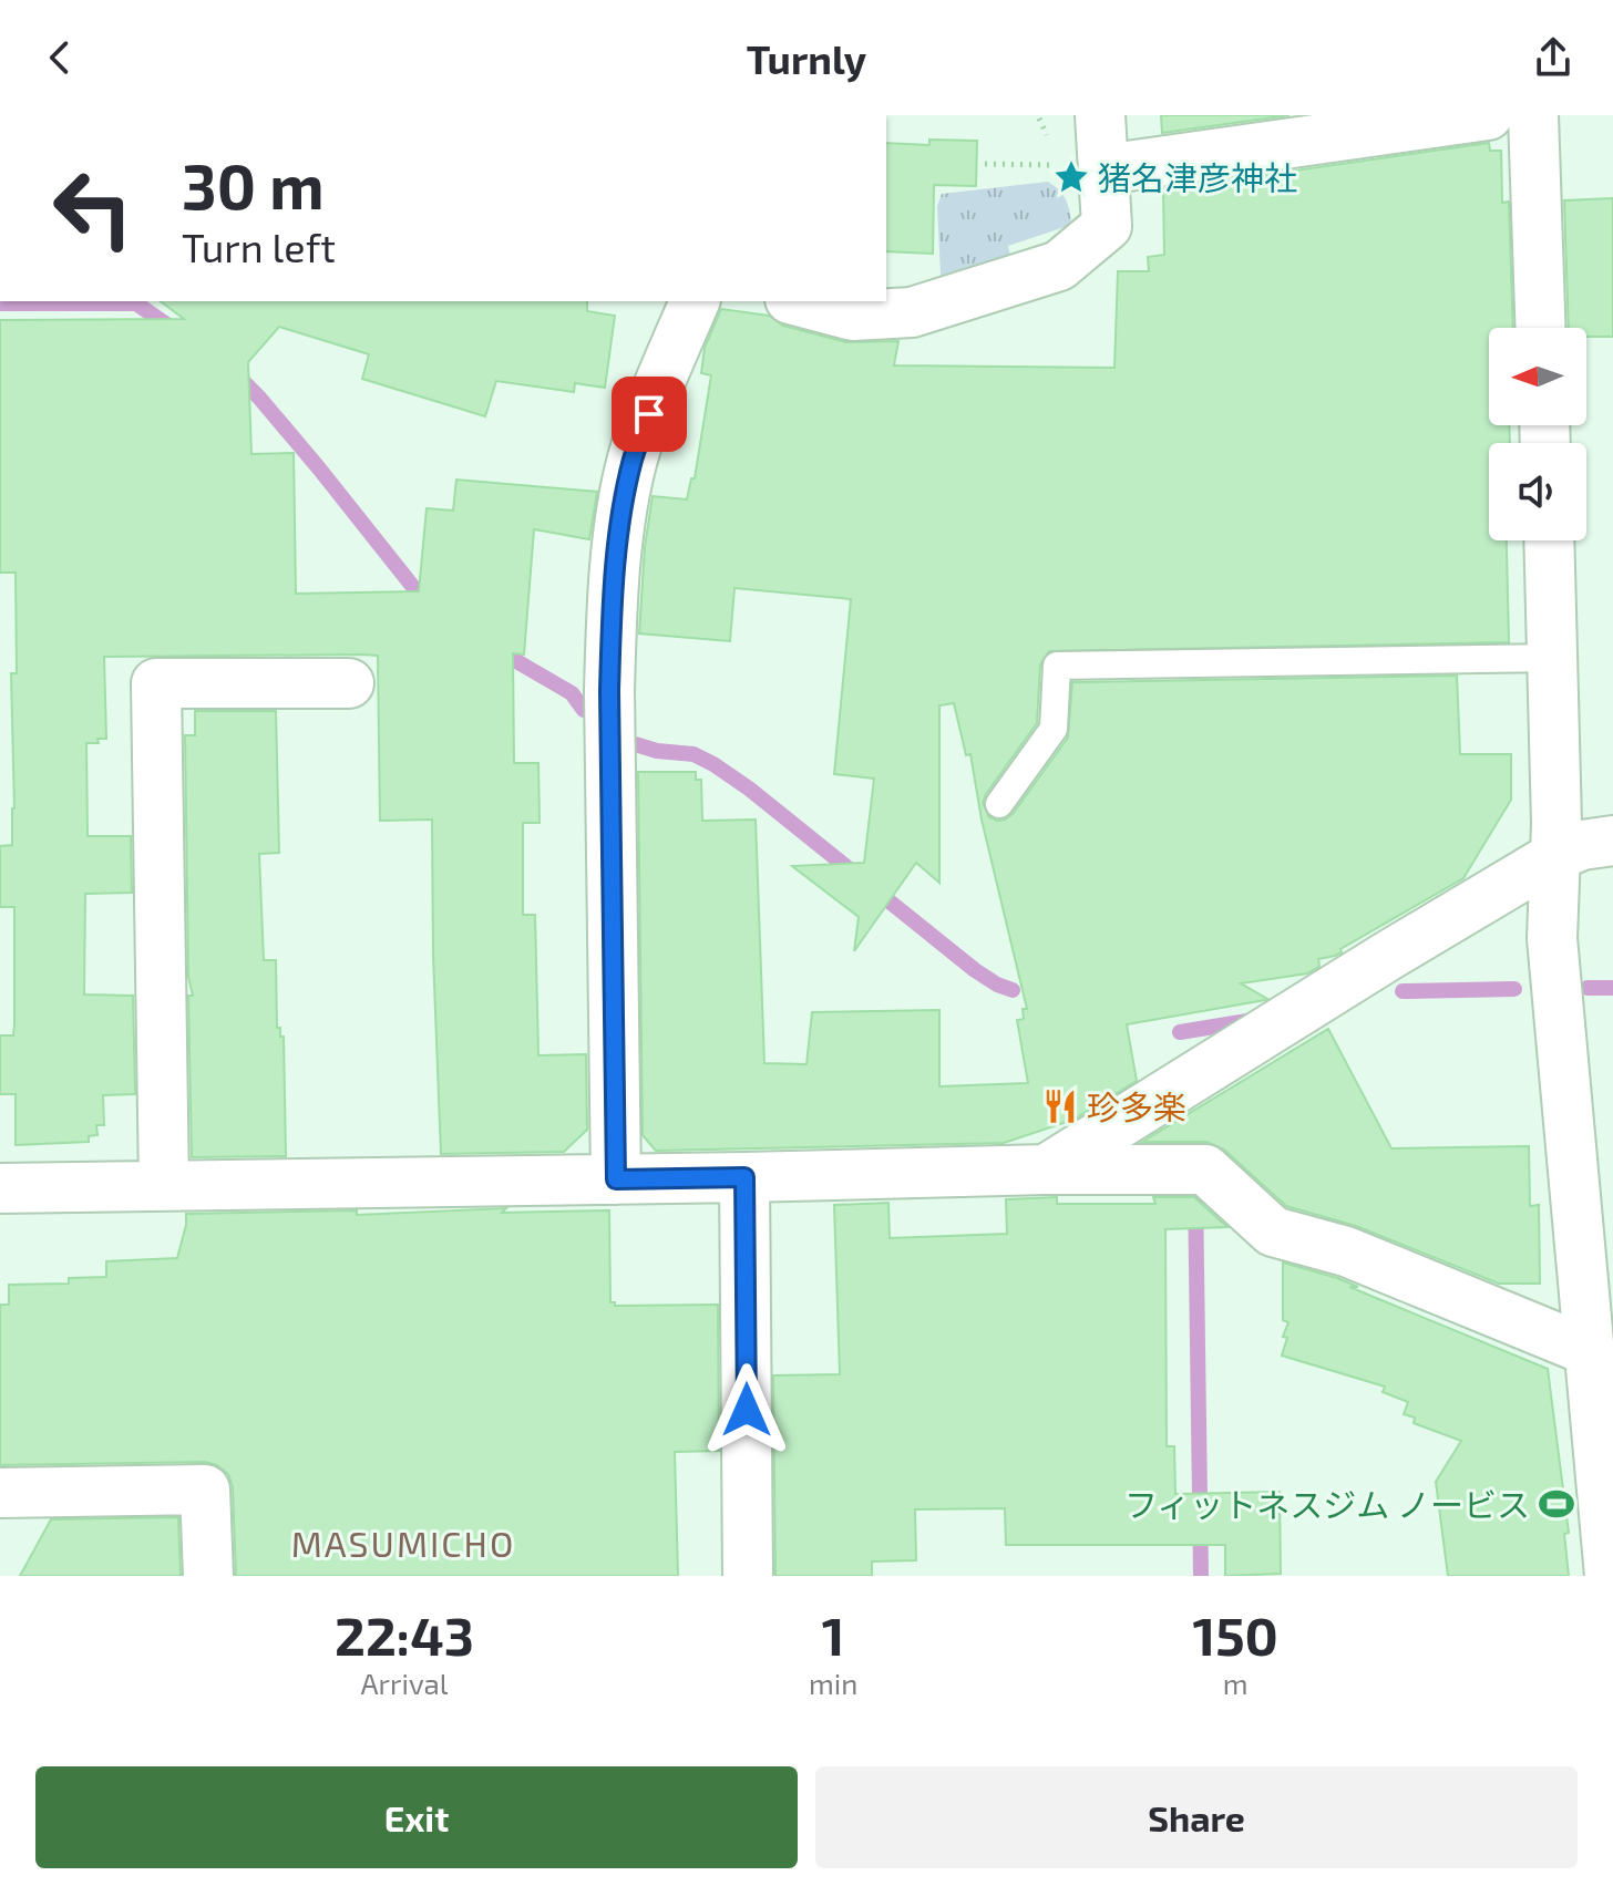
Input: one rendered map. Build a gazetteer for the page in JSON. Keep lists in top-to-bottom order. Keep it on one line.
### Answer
{"districts":["MASUMICHO"],"places":{"place":["猪名津彦神社"],"restaurant":["珍多楽"],"sports":["フィットネスジム ノービス"]},"north":"left","page":{"header":"Turnly","turn":["30 m","Turn left"],"eta":["22:43","Arrival","1","min","150","m"],"buttons":["Exit","Share"]}}
